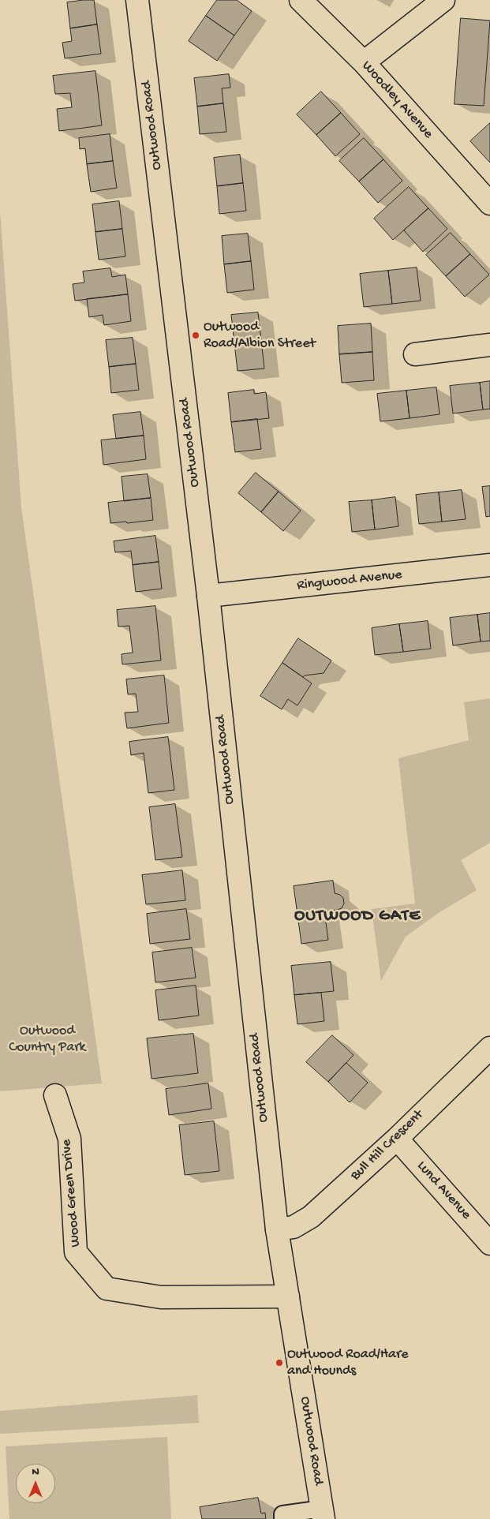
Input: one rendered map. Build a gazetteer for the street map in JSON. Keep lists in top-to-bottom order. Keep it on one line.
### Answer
{"streets":{"street":["Woodley Avenue","Outwood Road","Ringwood Avenue","Bull Hill Crescent","Lund Avenue","Wood Green Drive"]},"crossings":[["Outwood Road","Ringwood Avenue"],["Outwood Road","Bull Hill Crescent"],["Outwood Road","Wood Green Drive"],["Bull Hill Crescent","Lund Avenue"]],"districts":["OUTWOOD GATE"],"parks":["Outwood Country Park"],"places":["Outwood Road/Albion Street","Outwood Road/Hare and Hounds"],"north":"top"}
